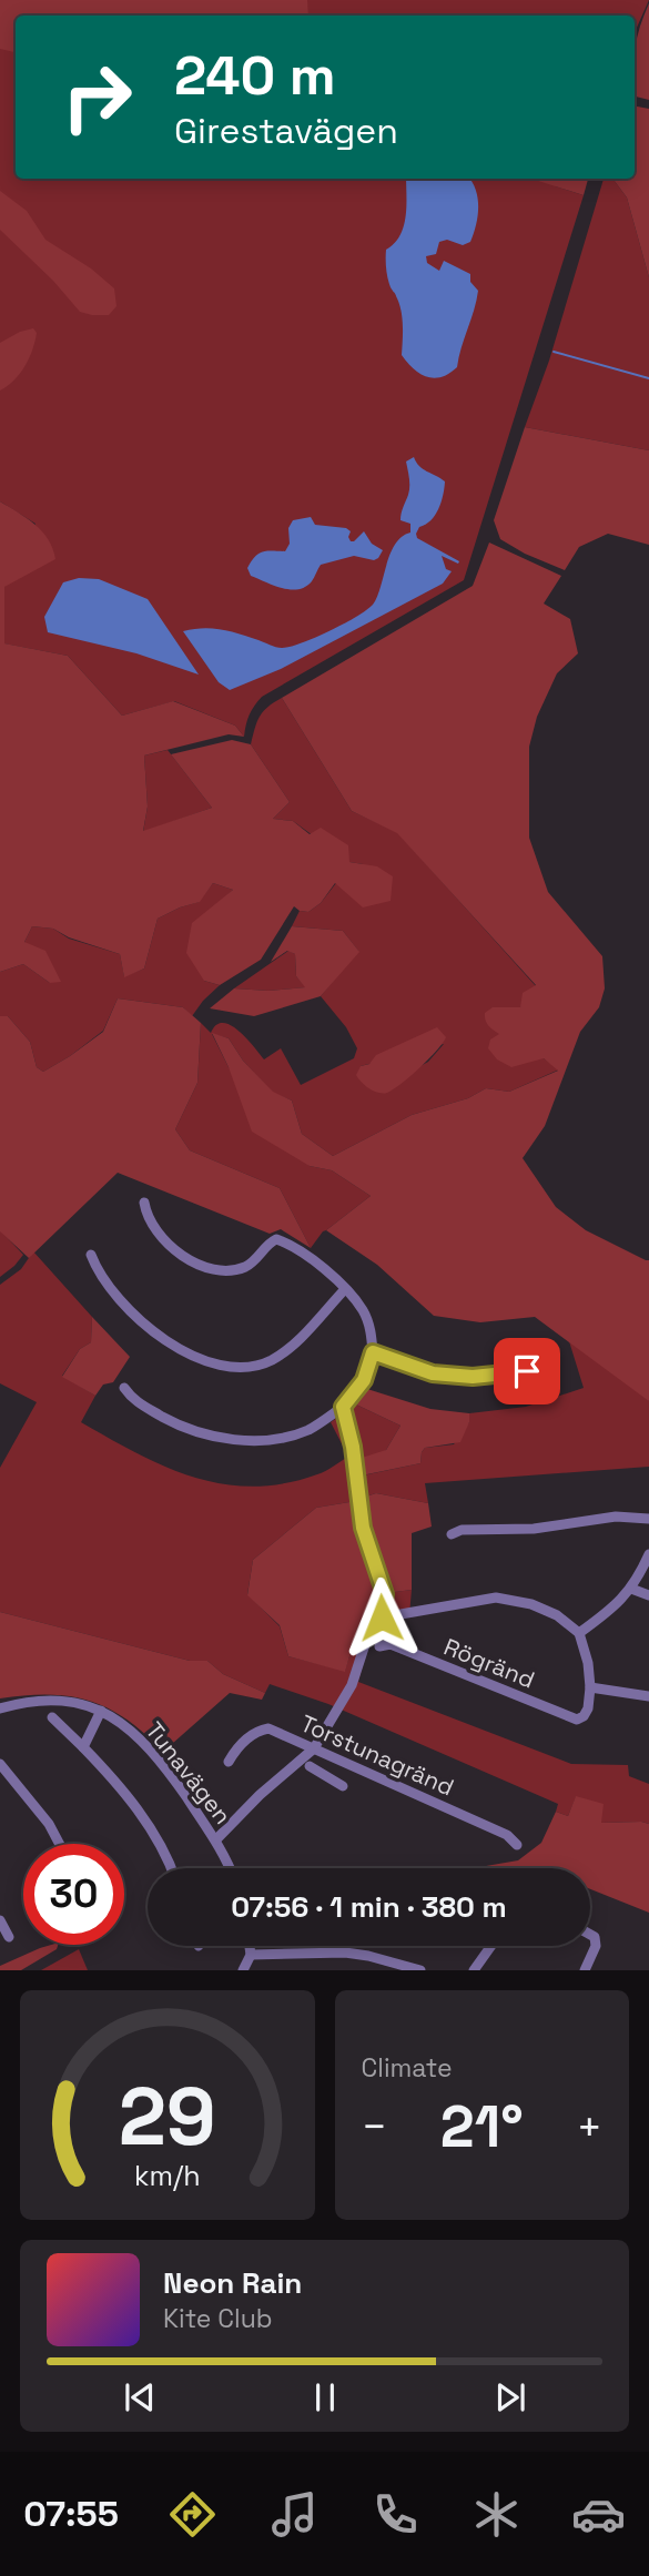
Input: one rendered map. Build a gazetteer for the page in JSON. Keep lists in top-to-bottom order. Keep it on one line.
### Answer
{"streets":{"street":["Rögränd","Torstunagränd","Tunavägen"]},"page":{"turn":["240 m","Girestavägen"],"limit":"30","trip":"07:56 · 1 min · 380 m","tile":"Climate","heat":["−","21°","+"],"song":["Neon Rain","Kite Club"],"tabs":"07:55","gauge":["29","km/h"]}}
